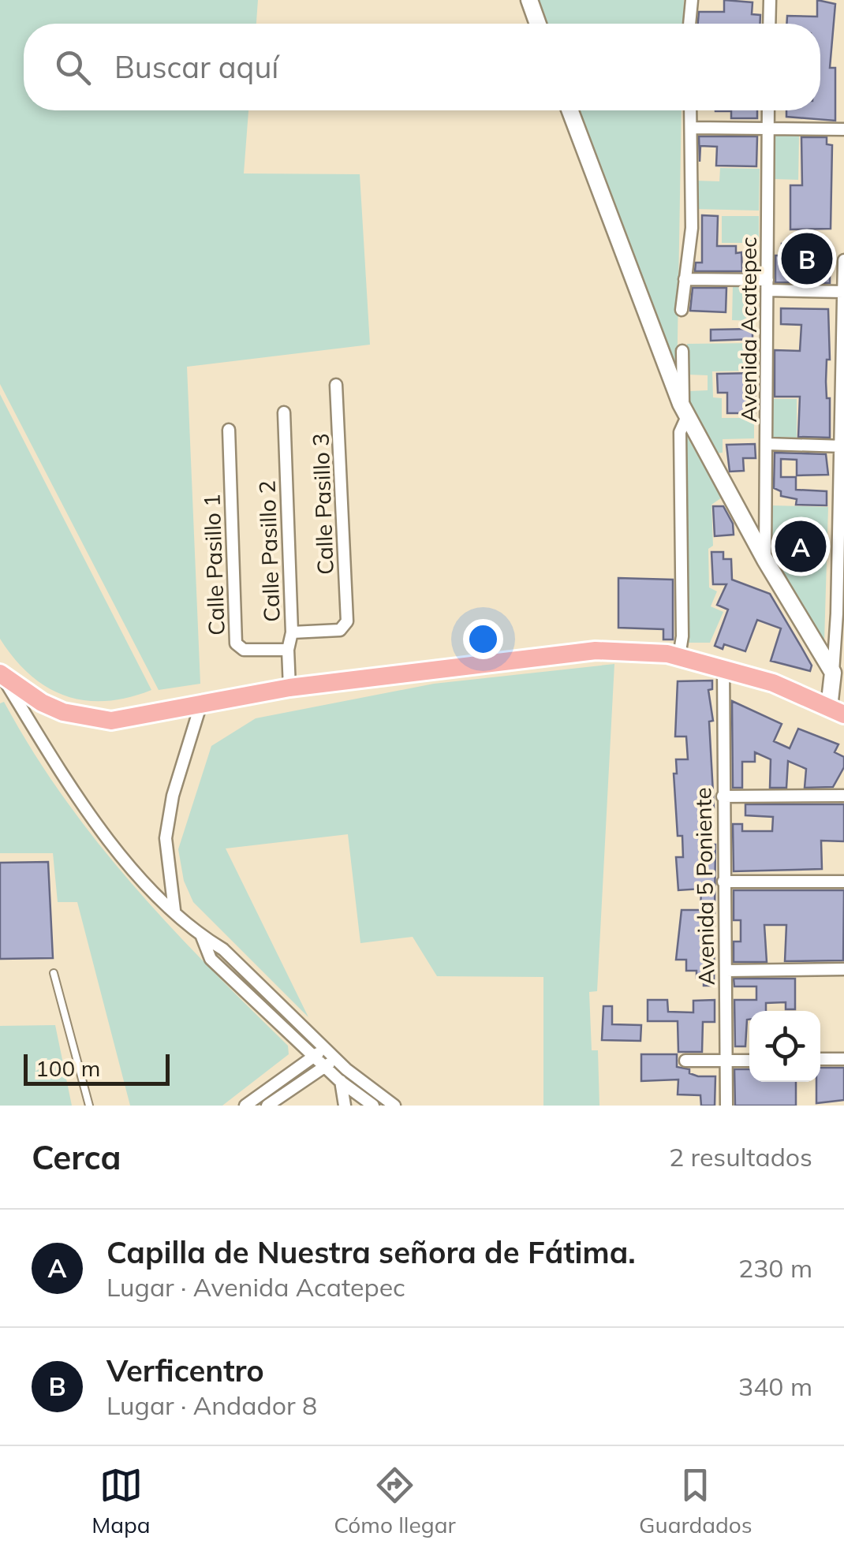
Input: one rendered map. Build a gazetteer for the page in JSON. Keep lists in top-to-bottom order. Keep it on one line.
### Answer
{"streets":{"street":["Avenida Acatepec","Calle Pasillo 3","Calle Pasillo 2","Calle Pasillo 1","Avenida 5 Poniente"]},"crossings":[["Calle Pasillo 3","Calle Pasillo 2"],["Calle Pasillo 2","Calle Pasillo 1"]],"scale_bar":"100 m","page":{"search":"Buscar aquí","pins":["B","A"],"scale":"100 m","heading":["Cerca","2 resultados"],"list":[{"mark":"A","name":"Capilla de Nuestra señora de Fátima.","note":"Lugar · Avenida Acatepec","value":"230 m"},{"mark":"B","name":"Verficentro","note":"Lugar · Andador 8","value":"340 m"}],"nav":["Mapa","Cómo llegar","Guardados"]}}
